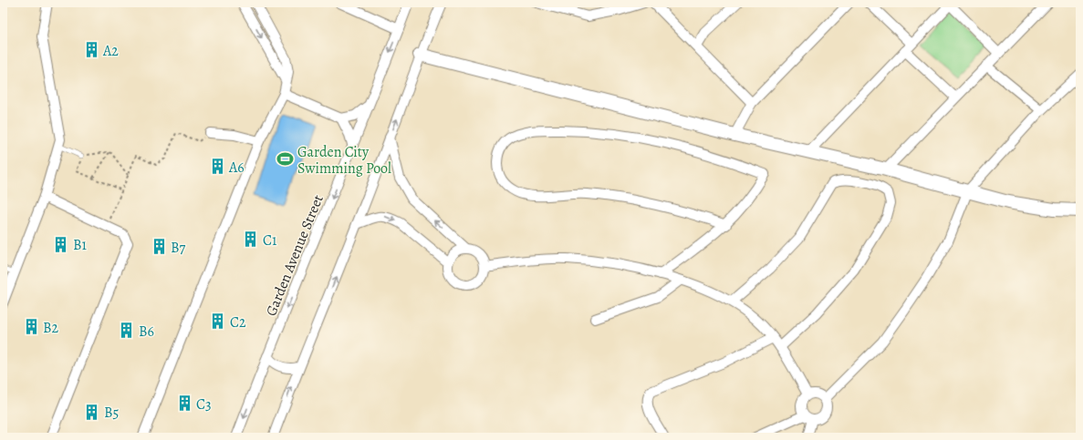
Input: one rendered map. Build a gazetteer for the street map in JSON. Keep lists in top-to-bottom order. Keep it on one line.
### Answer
{"streets":{"street":["Garden Avenue Street"]},"places":{"building":["A2","A6","C1","B1","B7","C2","B2","B6","C3","B5"],"sports":["Garden City Swimming Pool"]}}
